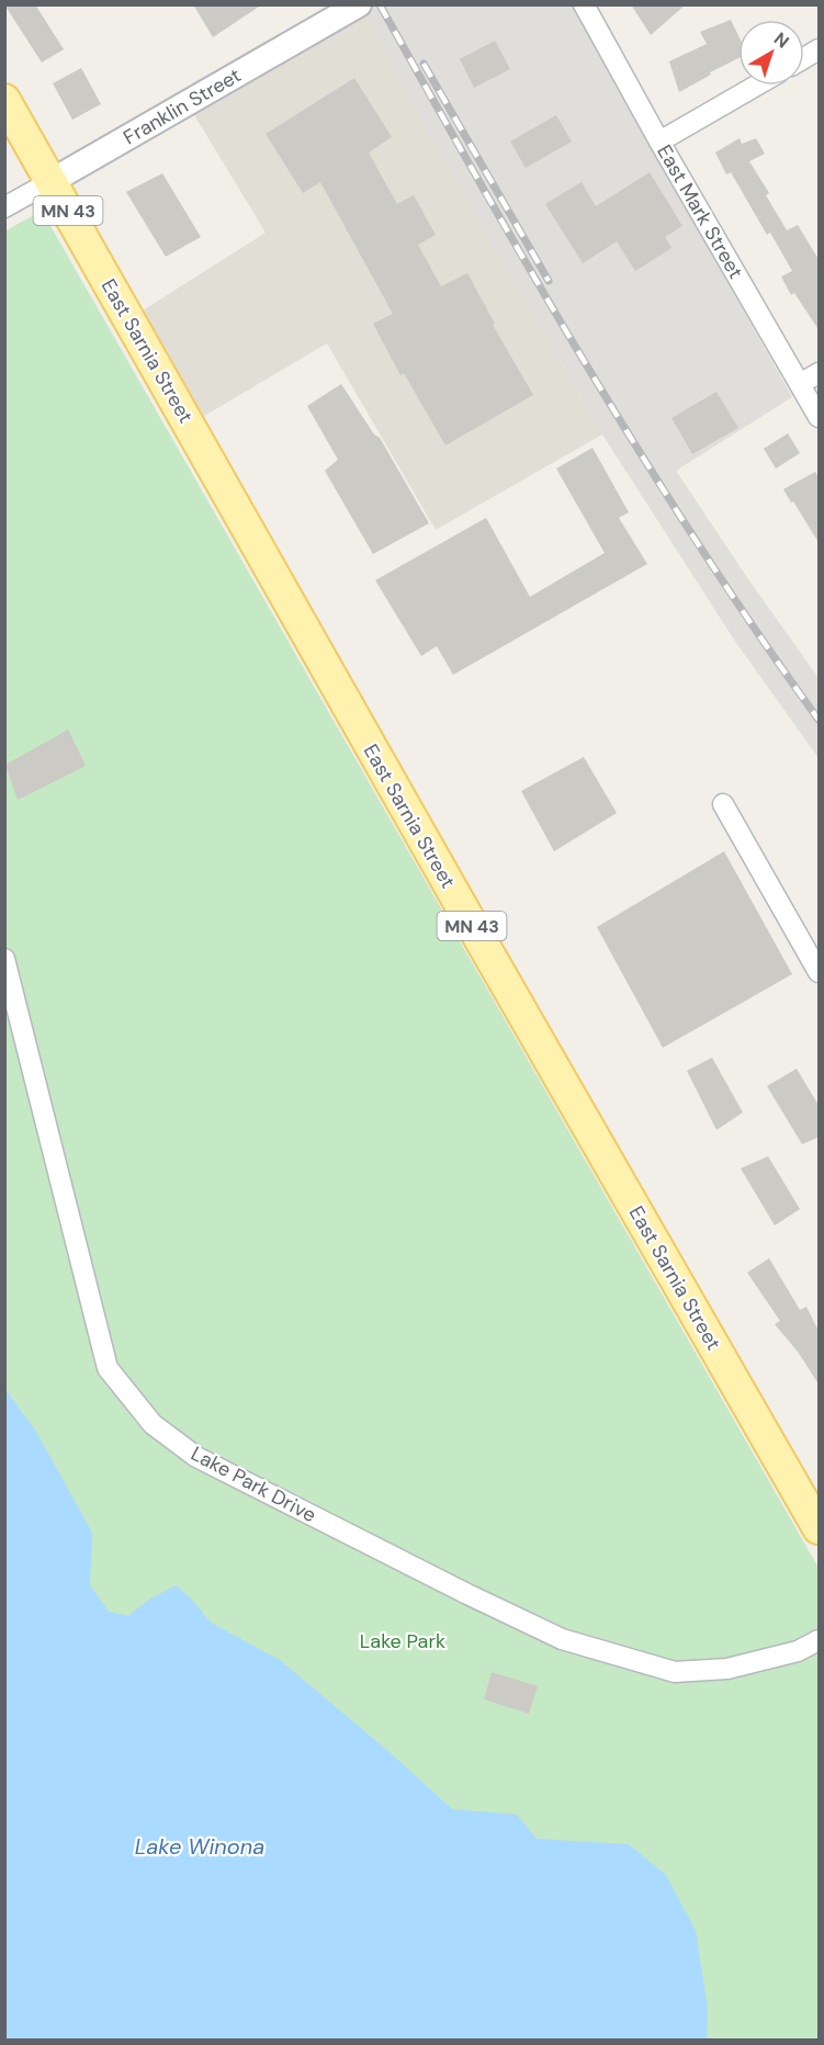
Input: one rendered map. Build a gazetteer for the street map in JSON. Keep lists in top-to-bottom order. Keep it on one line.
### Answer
{"streets":{"main road":["MN 43","East Sarnia Street"],"street":["Franklin Street","East Mark Street","Lake Park Drive"]},"crossings":[["Franklin Street","East Sarnia Street"]],"water":["Lake Winona"],"parks":["Lake Park"],"north":"top right"}
